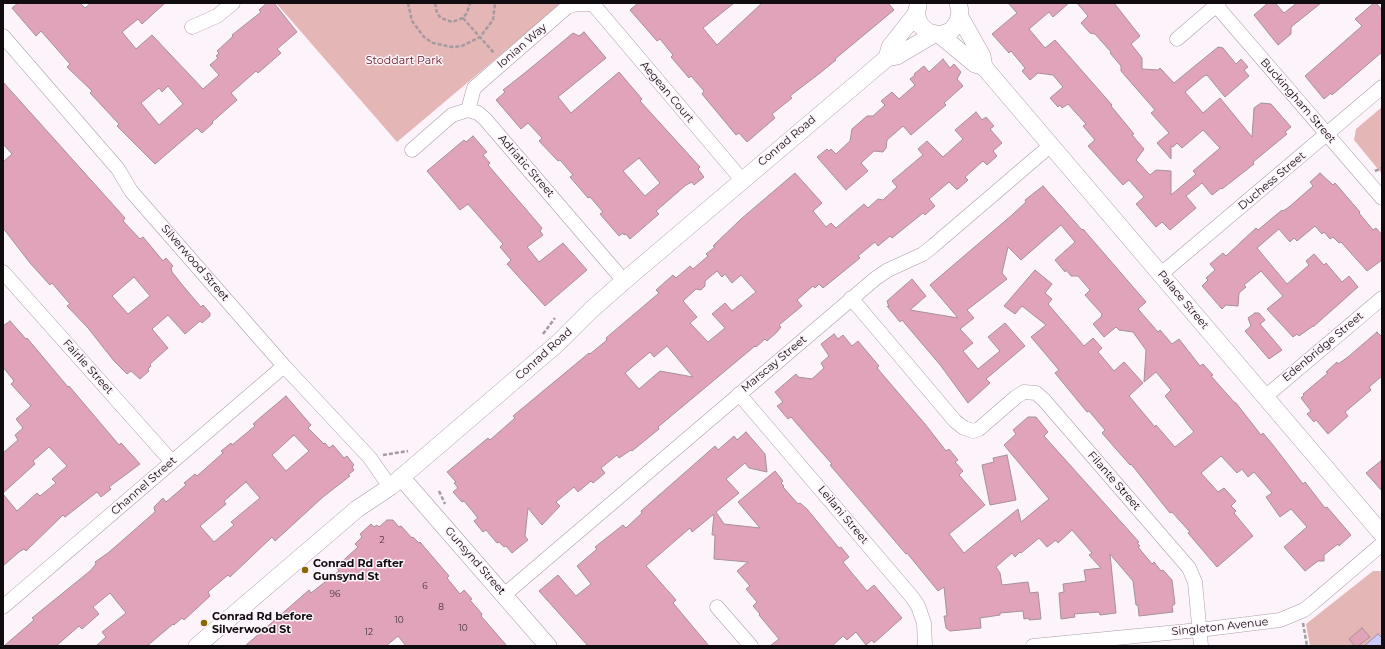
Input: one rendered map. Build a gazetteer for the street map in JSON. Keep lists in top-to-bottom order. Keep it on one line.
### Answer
{"streets":{"street":["Ionian Way","Aegean Court","Buckingham Street","Conrad Road","Adriatic Street","Duchess Street","Silverwood Street","Palace Street","Edenbridge Street","Marscay Street","Fairlie Street","Filante Street","Channel Street","Leilani Street","Gunsynd Street","Singleton Avenue"]},"crossings":[["Ionian Way","Aegean Court"],["Ionian Way","Adriatic Street"],["Aegean Court","Conrad Road"],["Buckingham Street","Duchess Street"],["Conrad Road","Adriatic Street"],["Conrad Road","Silverwood Street"],["Conrad Road","Palace Street"],["Conrad Road","Gunsynd Street"],["Duchess Street","Palace Street"],["Silverwood Street","Channel Street"],["Silverwood Street","Gunsynd Street"],["Palace Street","Edenbridge Street"],["Palace Street","Marscay Street"],["Marscay Street","Filante Street"],["Marscay Street","Leilani Street"],["Marscay Street","Gunsynd Street"],["Fairlie Street","Channel Street"],["Filante Street","Singleton Avenue"]],"parks":["Stoddart Park"],"places":["Conrad Rd after Gunsynd St","Conrad Rd before Silverwood St"],"house_numbers":["2","6","96","8","10","10","12"]}
